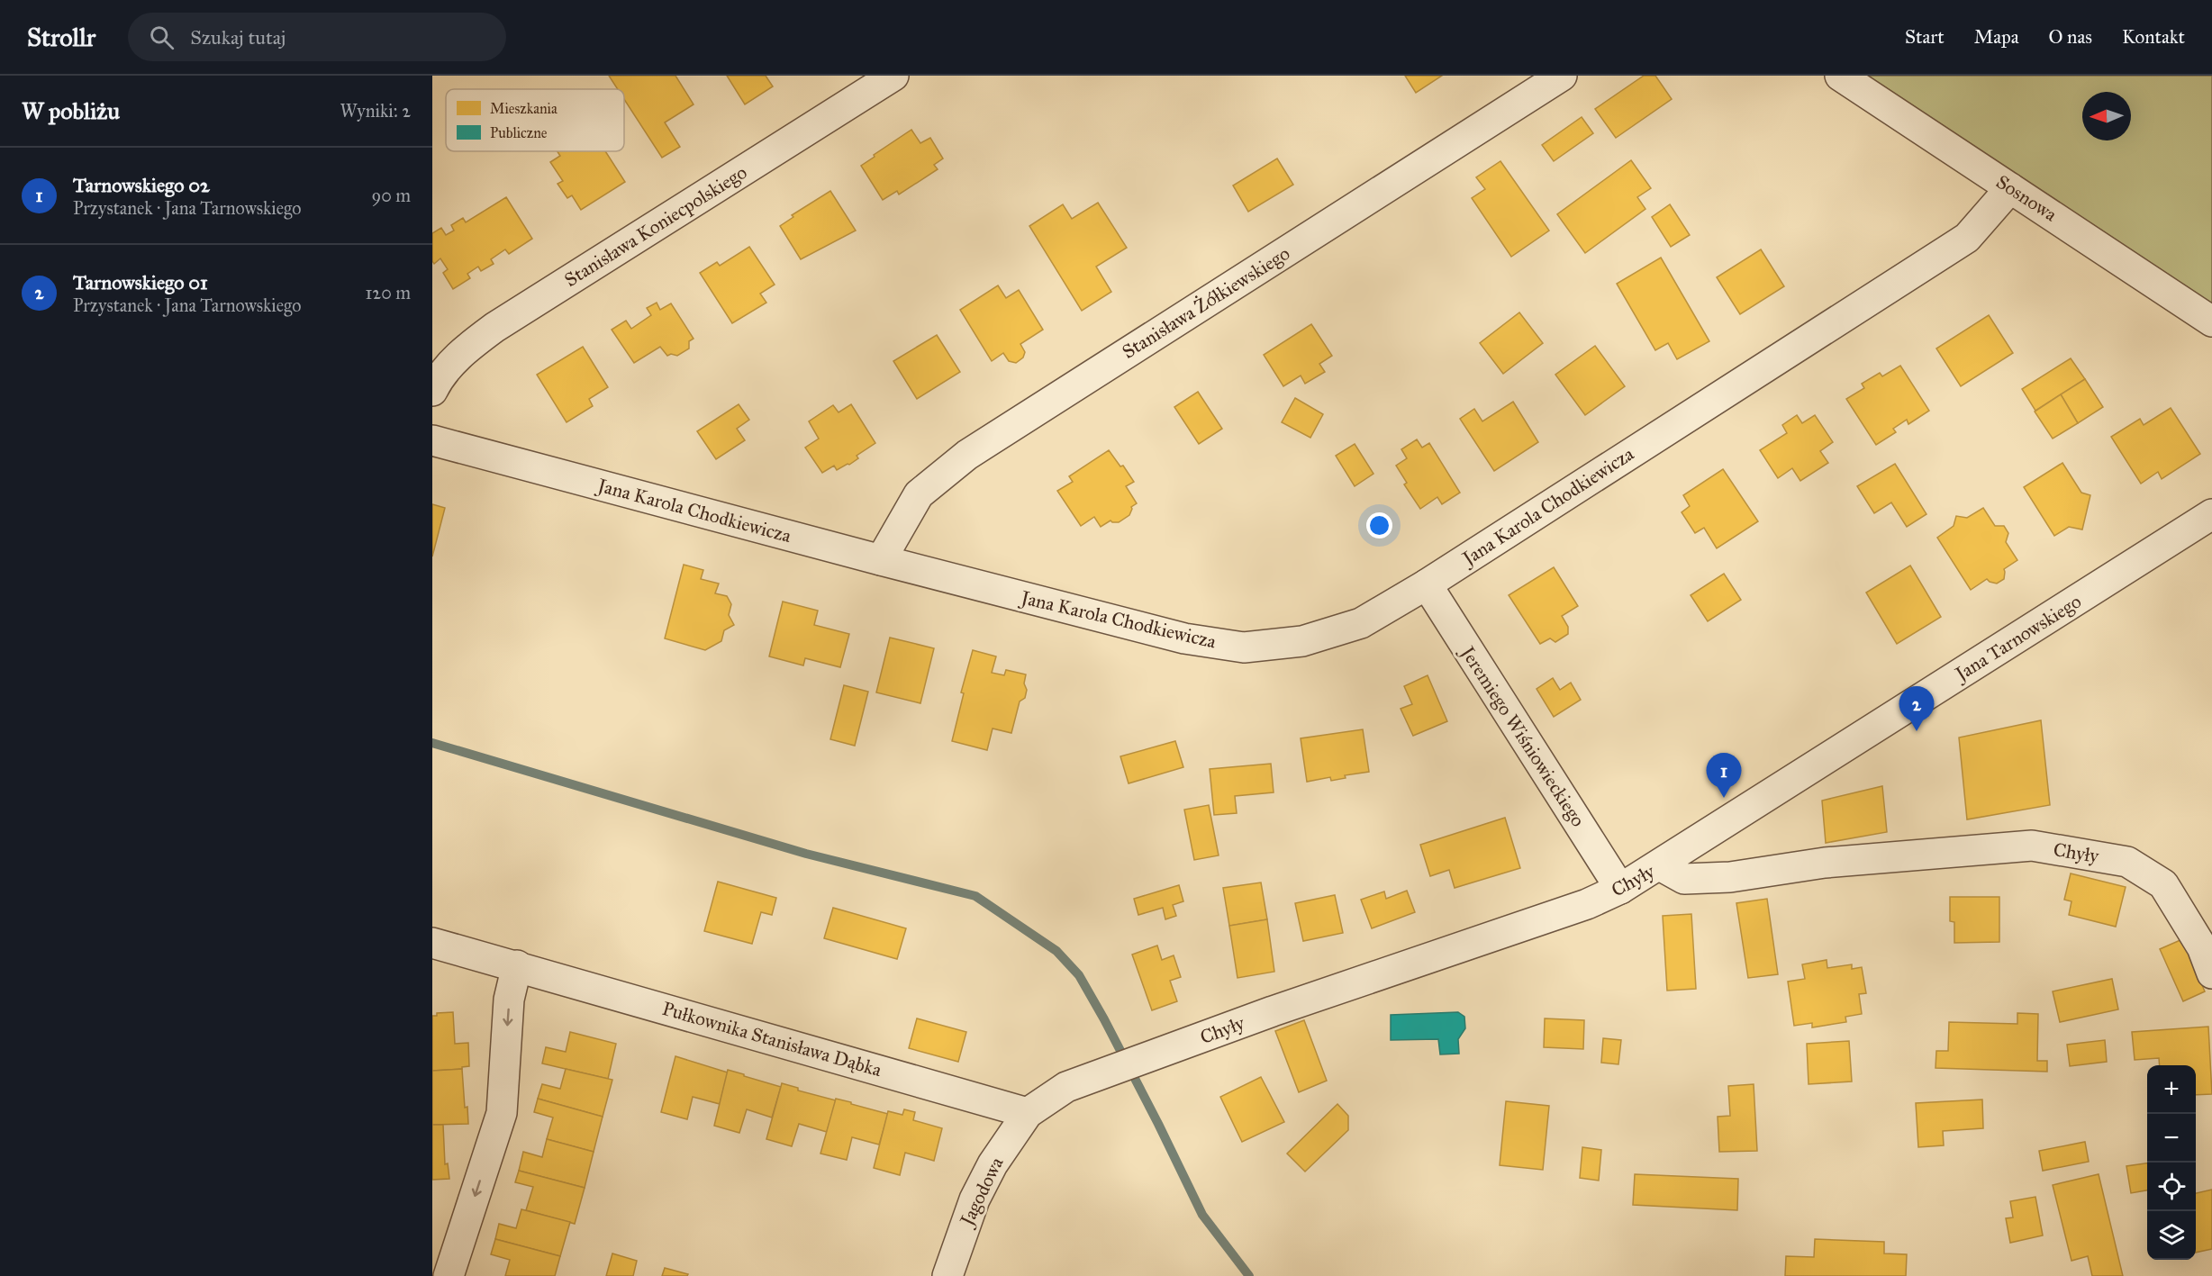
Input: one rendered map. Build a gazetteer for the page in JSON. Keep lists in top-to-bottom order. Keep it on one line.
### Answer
{"streets":{"street":["Sosnowa","Stanisława Koniecpolskiego","Stanisława Żółkiewskiego","Jana Karola Chodkiewicza","Jana Tarnowskiego","Jeremiego Wiśniowieckiego","Chyły","Pułkownika Stanisława Dąbka","Jagodowa"]},"crossings":[["Sosnowa","Jana Karola Chodkiewicza"],["Stanisława Żółkiewskiego","Jana Karola Chodkiewicza"],["Jana Karola Chodkiewicza","Jeremiego Wiśniowieckiego"],["Jana Tarnowskiego","Chyły"],["Jeremiego Wiśniowieckiego","Chyły"],["Chyły","Pułkownika Stanisława Dąbka"],["Chyły","Jagodowa"],["Pułkownika Stanisława Dąbka","Jagodowa"]],"legend":["Mieszkania","Publiczne"],"north":"left","page":{"header":"Strollr","search":"Szukaj tutaj","nav":["Start","Mapa","O nas","Kontakt"],"heading":["W pobliżu","Wyniki: 2"],"list":[{"mark":"1","name":"Tarnowskiego 02","note":"Przystanek · Jana Tarnowskiego","value":"90 m"},{"mark":"2","name":"Tarnowskiego 01","note":"Przystanek · Jana Tarnowskiego","value":"120 m"}],"pins":["2","1"],"map_buttons":["+","−"]}}
